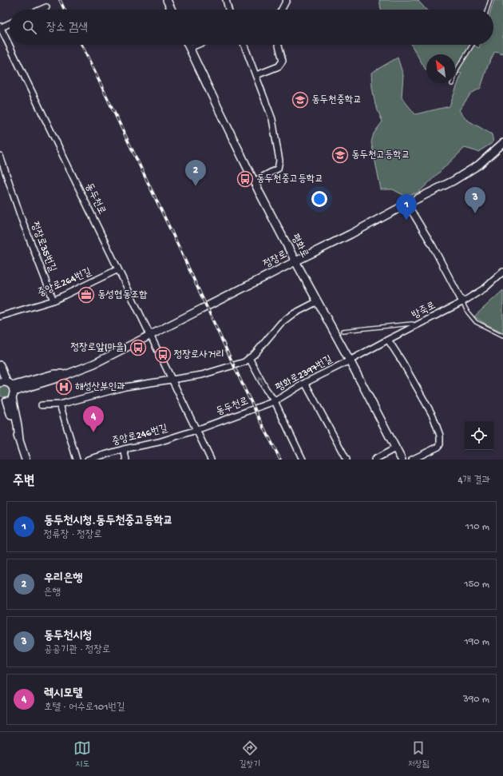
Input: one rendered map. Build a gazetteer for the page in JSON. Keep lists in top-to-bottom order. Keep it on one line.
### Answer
{"streets":{"street":["동두천로","평화로","정장로35번길","정장로","중앙로264번길","방죽로","평화로2397번길","중앙로246번길"]},"crossings":[["동두천로","정장로"],["동두천로","중앙로264번길"],["동두천로","평화로2397번길"],["동두천로","중앙로246번길"],["평화로","정장로"],["평화로","방죽로"],["평화로","평화로2397번길"],["정장로35번길","중앙로264번길"],["방죽로","평화로2397번길"]],"places":{"school or university":["동두천중학교","동두천고등학교"],"bus stop":["동두천중고등학교","정장로앞(마을)","정장로사거리"],"office":["동성협동조합"],"hospital":["해성산부인과"]},"north":"top left","page":{"search":"장소 검색","pins":["2","3","1","4"],"heading":["주변","4개 결과"],"list":[{"mark":"1","name":"동두천시청.동두천중고등학교","note":"정류장 · 정장로","value":"110 m"},{"mark":"2","name":"우리은행","note":"은행","value":"150 m"},{"mark":"3","name":"동두천시청","note":"공공기관 · 정장로","value":"190 m"},{"mark":"4","name":"렉시모텔","note":"호텔 · 어수로101번길","value":"390 m"}],"nav":["지도","길찾기","저장됨"]}}
